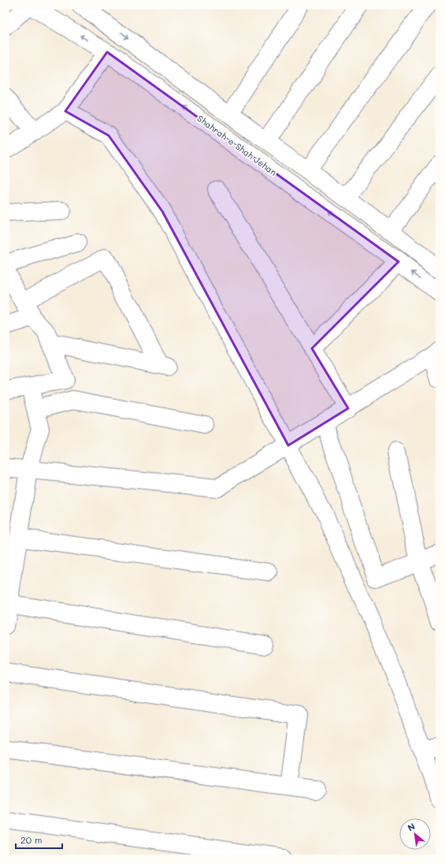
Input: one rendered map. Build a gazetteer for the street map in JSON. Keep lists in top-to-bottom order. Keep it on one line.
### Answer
{"streets":{"street":["Shahrah-e-Shah Jehan"]},"scale_bar":"20 m","north":"top left"}
